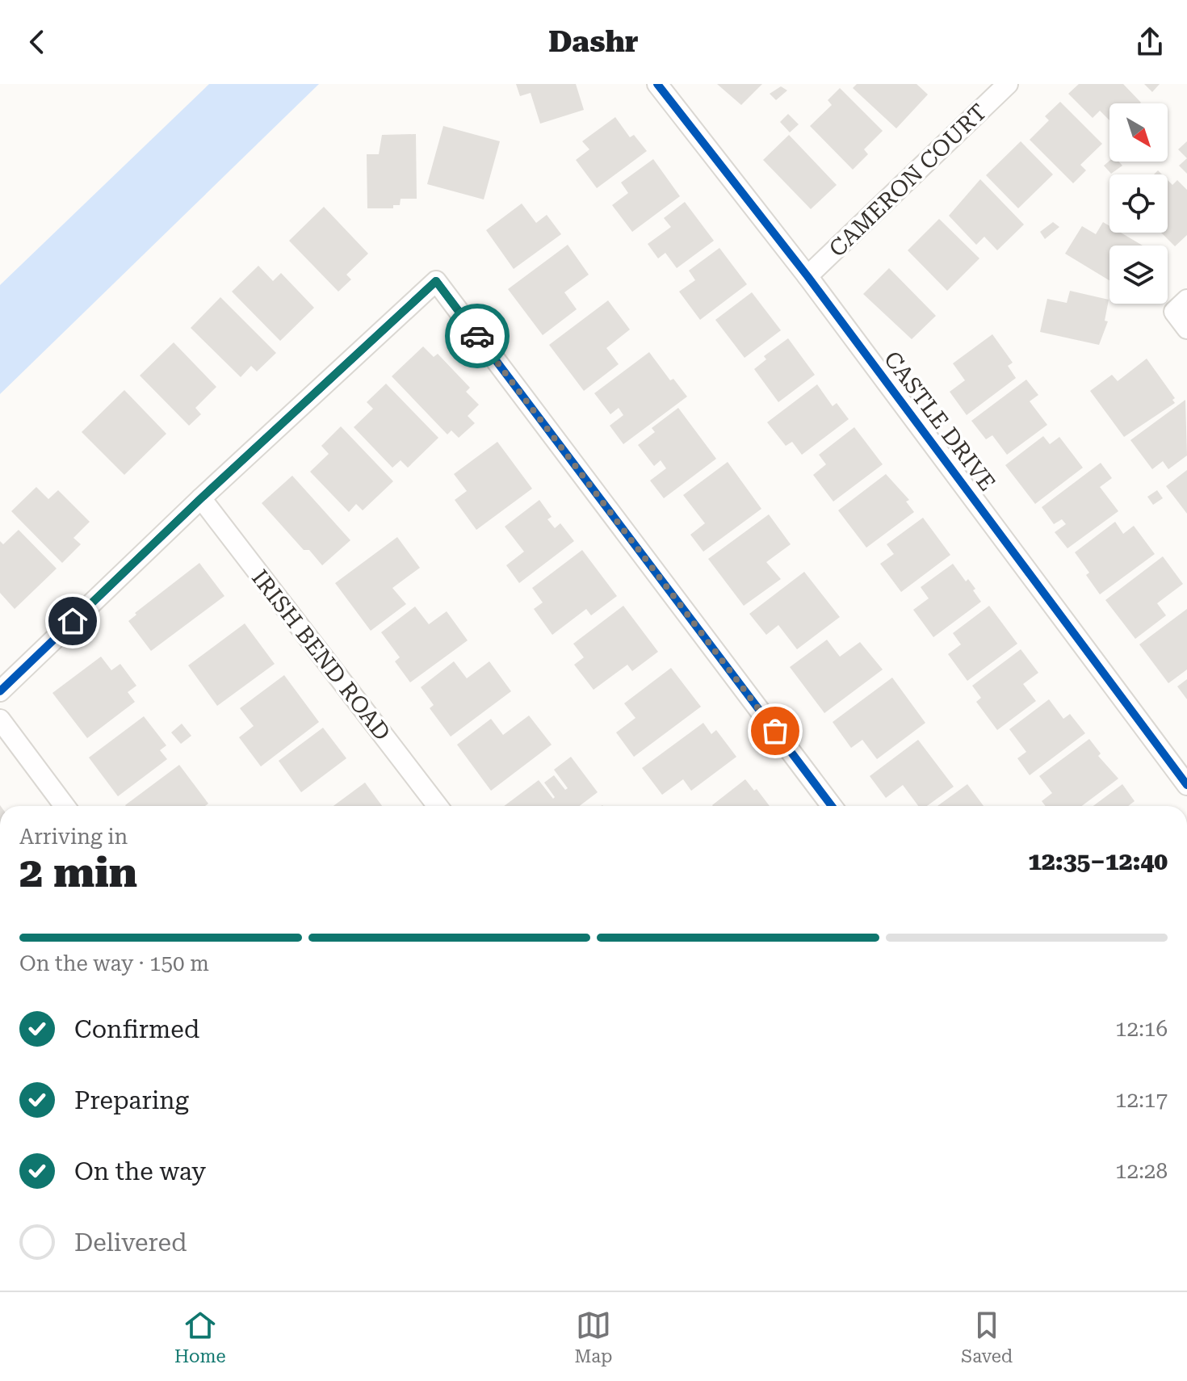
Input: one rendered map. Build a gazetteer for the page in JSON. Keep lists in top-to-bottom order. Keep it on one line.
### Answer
{"streets":{"street":["CAMERON COURT","CASTLE DRIVE","IRISH BEND ROAD"]},"crossings":[["CAMERON COURT","CASTLE DRIVE"]],"north":"bottom right","page":{"header":"Dashr","heading":["2 min","Arriving in","12:35–12:40"],"bar":"On the way · 150 m","list":[["Confirmed","12:16"],["Preparing","12:17"],["On the way","12:28"],"Delivered"],"tabs":["Home","Map","Saved"]}}
